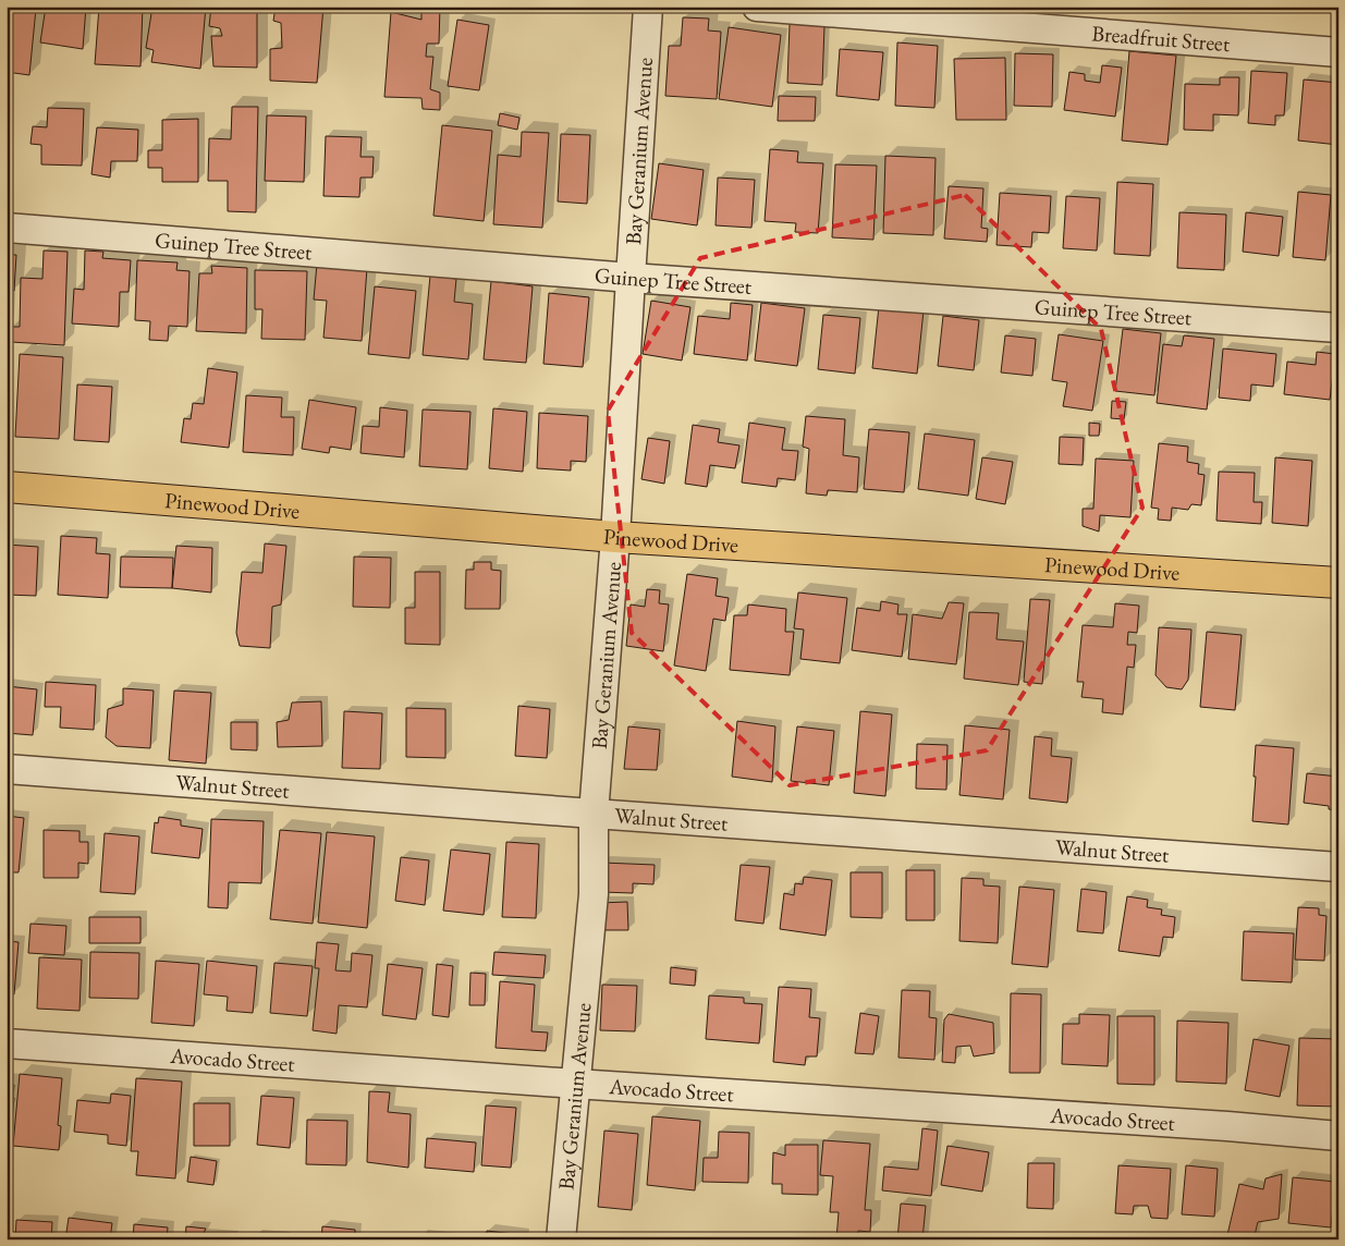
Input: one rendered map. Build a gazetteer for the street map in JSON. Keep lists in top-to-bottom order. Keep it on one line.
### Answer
{"streets":{"main road":["Pinewood Drive"],"street":["Breadfruit Street","Bay Geranium Avenue","Guinep Tree Street","Walnut Street","Avocado Street"]},"crossings":[["Bay Geranium Avenue","Guinep Tree Street"],["Bay Geranium Avenue","Pinewood Drive"],["Bay Geranium Avenue","Walnut Street"],["Bay Geranium Avenue","Avocado Street"]]}
